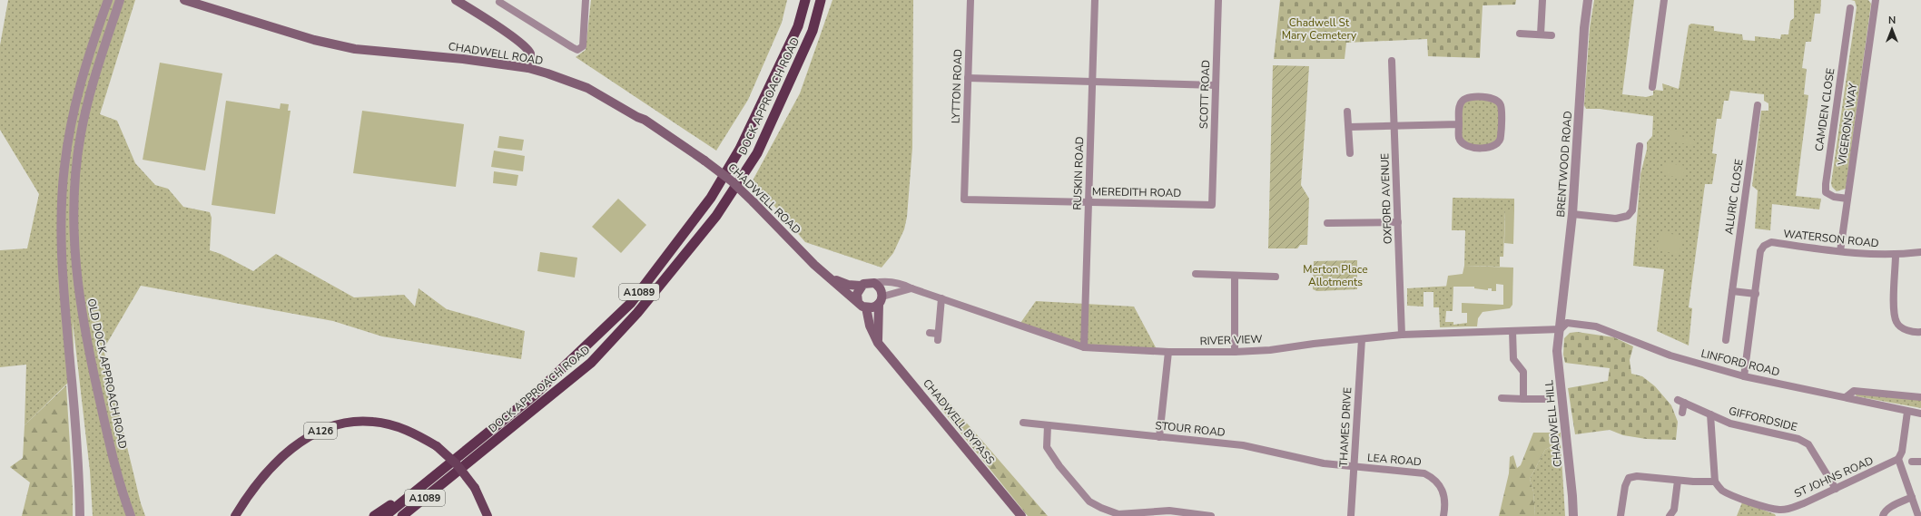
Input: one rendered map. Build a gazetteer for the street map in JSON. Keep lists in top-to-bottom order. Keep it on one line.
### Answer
{"streets":{"highway":["DOCK APPROACH ROAD","A1089"],"main road":["CHADWELL ROAD","CHADWELL BYPASS","A126"],"street":["LYTTON ROAD","SCOTT ROAD","CAMDEN CLOSE","VIGERONS WAY","BRENTWOOD ROAD","RUSKIN ROAD","MEREDITH ROAD","ALURIC CLOSE","OXFORD AVENUE","WATERSON ROAD","RIVER VIEW","LINFORD ROAD","OLD DOCK APPROACH ROAD","GIFFORDSIDE","CHADWELL HILL","THAMES DRIVE","STOUR ROAD","LEA ROAD","ST JOHNS ROAD"]},"crossings":[["CHADWELL ROAD","RIVER VIEW"],["CHADWELL ROAD","CHADWELL BYPASS"],["LYTTON ROAD","MEREDITH ROAD"],["SCOTT ROAD","MEREDITH ROAD"],["CAMDEN CLOSE","VIGERONS WAY"],["VIGERONS WAY","WATERSON ROAD"],["BRENTWOOD ROAD","RIVER VIEW"],["BRENTWOOD ROAD","LINFORD ROAD"],["BRENTWOOD ROAD","CHADWELL HILL"],["RUSKIN ROAD","MEREDITH ROAD"],["RUSKIN ROAD","RIVER VIEW"],["OXFORD AVENUE","RIVER VIEW"],["WATERSON ROAD","LINFORD ROAD"],["RIVER VIEW","LINFORD ROAD"],["RIVER VIEW","CHADWELL BYPASS"],["RIVER VIEW","CHADWELL HILL"],["RIVER VIEW","THAMES DRIVE"],["LINFORD ROAD","CHADWELL HILL"],["GIFFORDSIDE","ST JOHNS ROAD"],["THAMES DRIVE","STOUR ROAD"],["THAMES DRIVE","LEA ROAD"],["STOUR ROAD","LEA ROAD"]],"parks":["Chadwell St Mary Cemetery","Merton Place Allotments"],"north":"top"}
